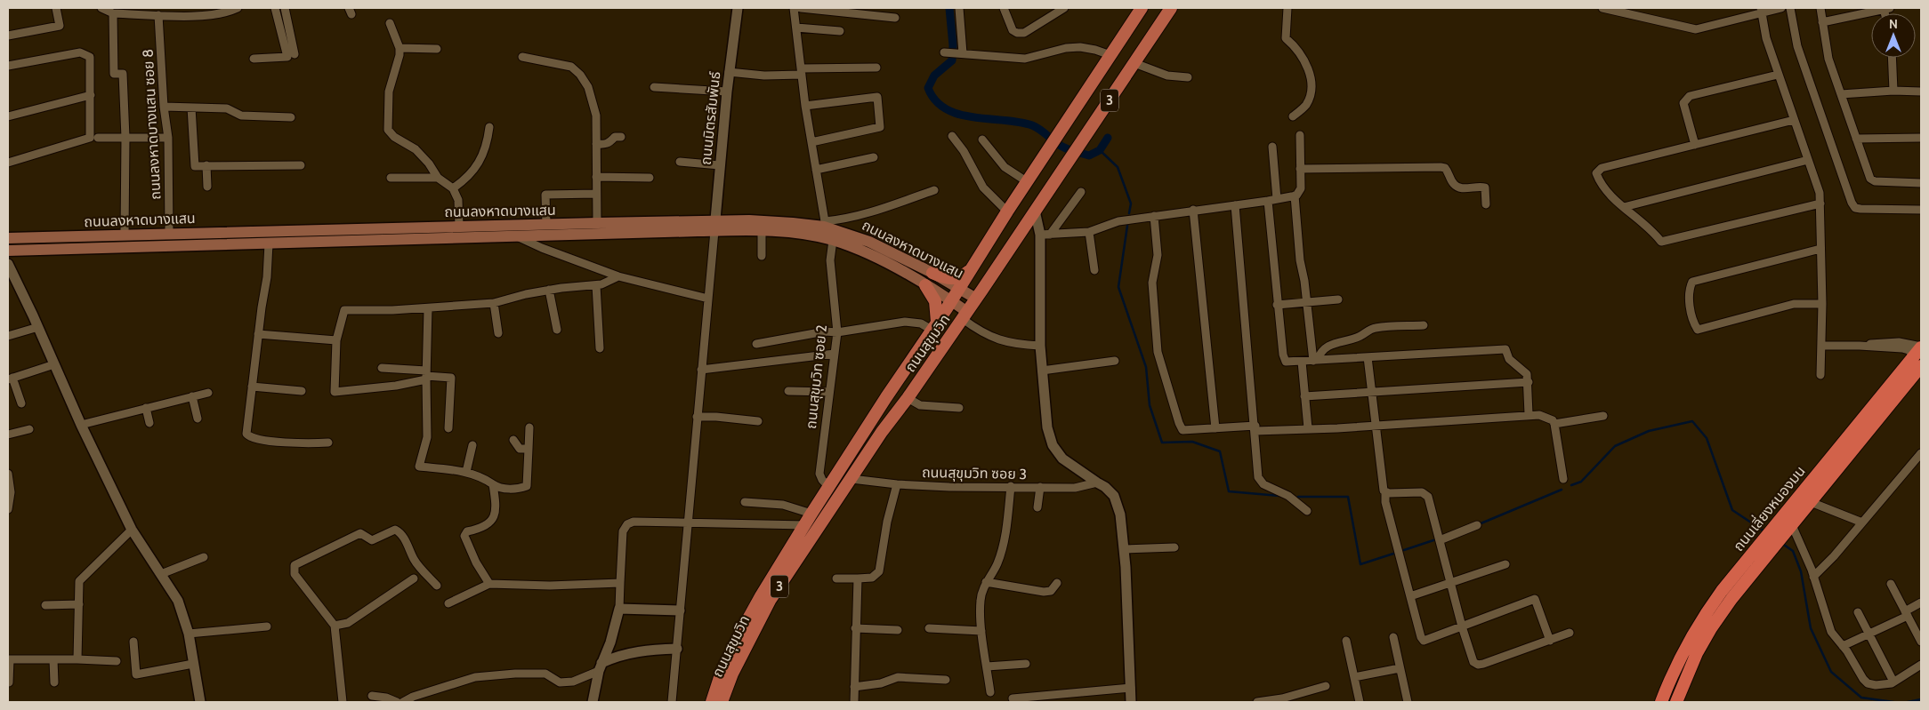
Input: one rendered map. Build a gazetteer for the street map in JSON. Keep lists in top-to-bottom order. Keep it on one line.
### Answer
{"streets":{"highway":["ถนนเลี่ยงหนองมน"],"main road":["3","ถนนลงหาดบางแสน","ถนนสุขุมวิท"],"street":["ถนนมิตรสัมพันธ์","ถนนลงหาดบางแสน ซอย 8","ถนนสุขุมวิท ซอย 2","ถนนสุขุมวิท ซอย 3"]},"crossings":[["ถนนมิตรสัมพันธ์","ถนนลงหาดบางแสน"],["ถนนลงหาดบางแสน ซอย 8","ถนนลงหาดบางแสน"],["ถนนลงหาดบางแสน","ถนนสุขุมวิท"],["ถนนลงหาดบางแสน","ถนนสุขุมวิท ซอย 2"],["ถนนสุขุมวิท","ถนนสุขุมวิท ซอย 2"],["ถนนสุขุมวิท","ถนนสุขุมวิท ซอย 3"]],"north":"top"}
